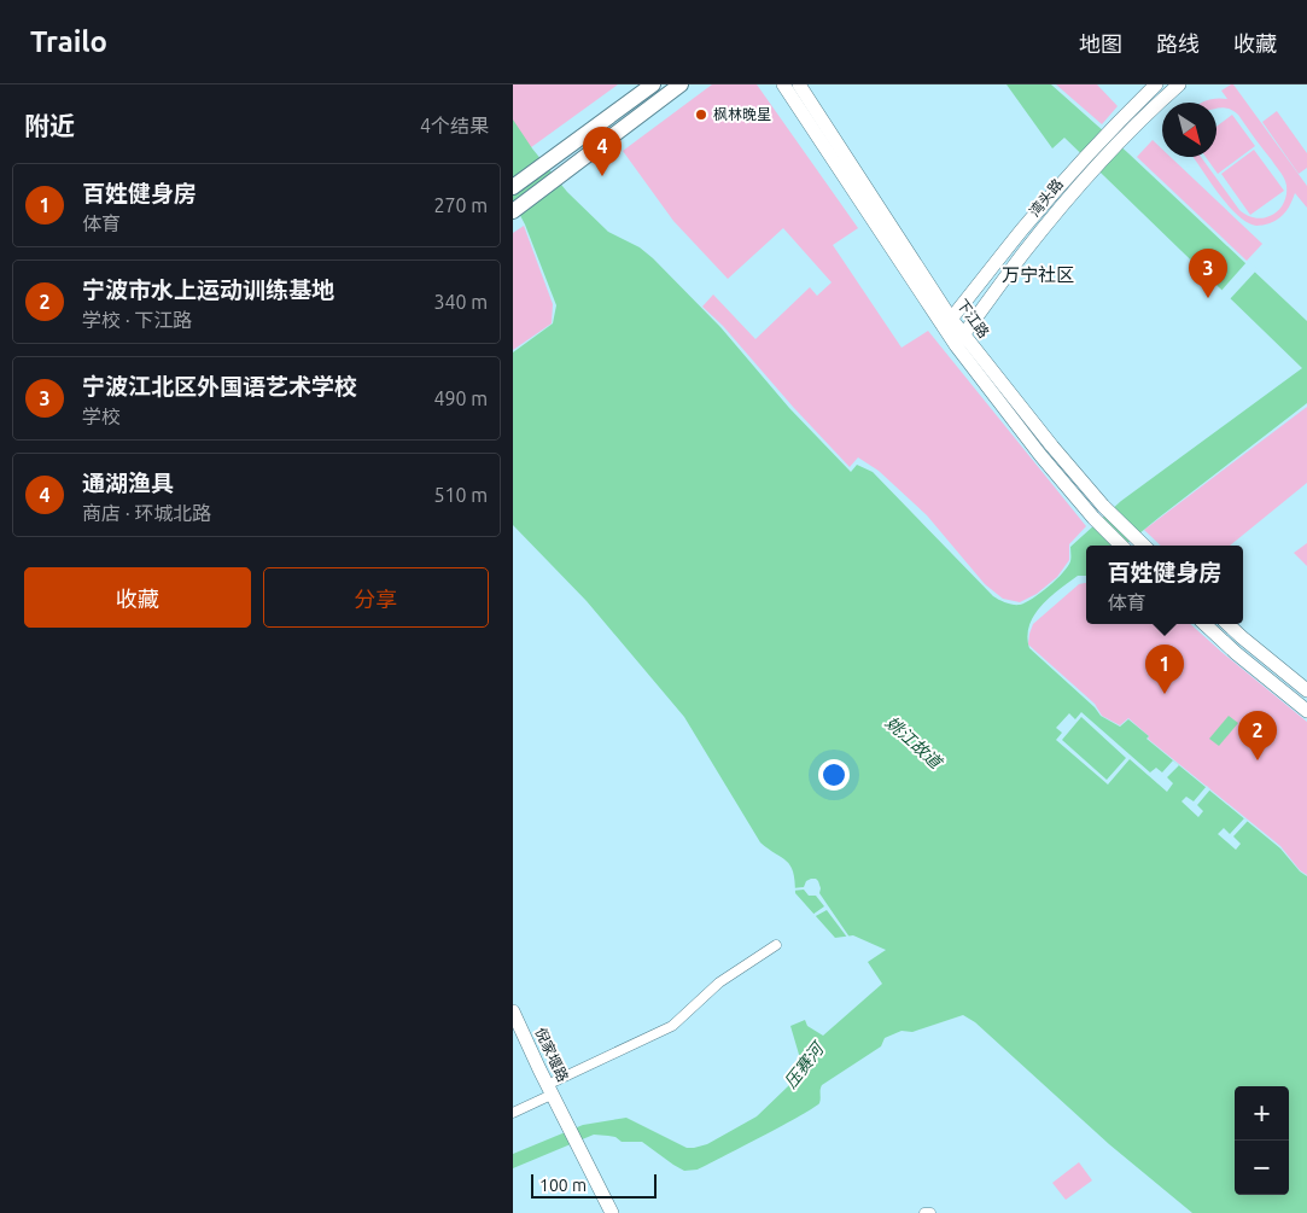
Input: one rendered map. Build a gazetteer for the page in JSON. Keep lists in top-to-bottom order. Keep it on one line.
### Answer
{"streets":{"main road":["湾头路","下江路","倪家堰路"]},"crossings":[["湾头路","下江路"]],"districts":["万宁社区"],"water":["姚江故道","压赛河"],"places":["枫林晚星"],"scale_bar":"100 m","north":"bottom right","page":{"header":"Trailo","nav":["地图","路线","收藏"],"heading":["附近","4个结果"],"pins":["4","3","1","2"],"list":[{"mark":"1","name":"百姓健身房","note":"体育","value":"270 m"},{"mark":"2","name":"宁波市水上运动训练基地","note":"学校 · 下江路","value":"340 m"},{"mark":"3","name":"宁波江北区外国语艺术学校","note":"学校","value":"490 m"},{"mark":"4","name":"通湖渔具","note":"商店 · 环城北路","value":"510 m"}],"popup":["百姓健身房","体育"],"buttons":["收藏","分享"],"map_buttons":["+","−"],"scale":"100 m"}}
